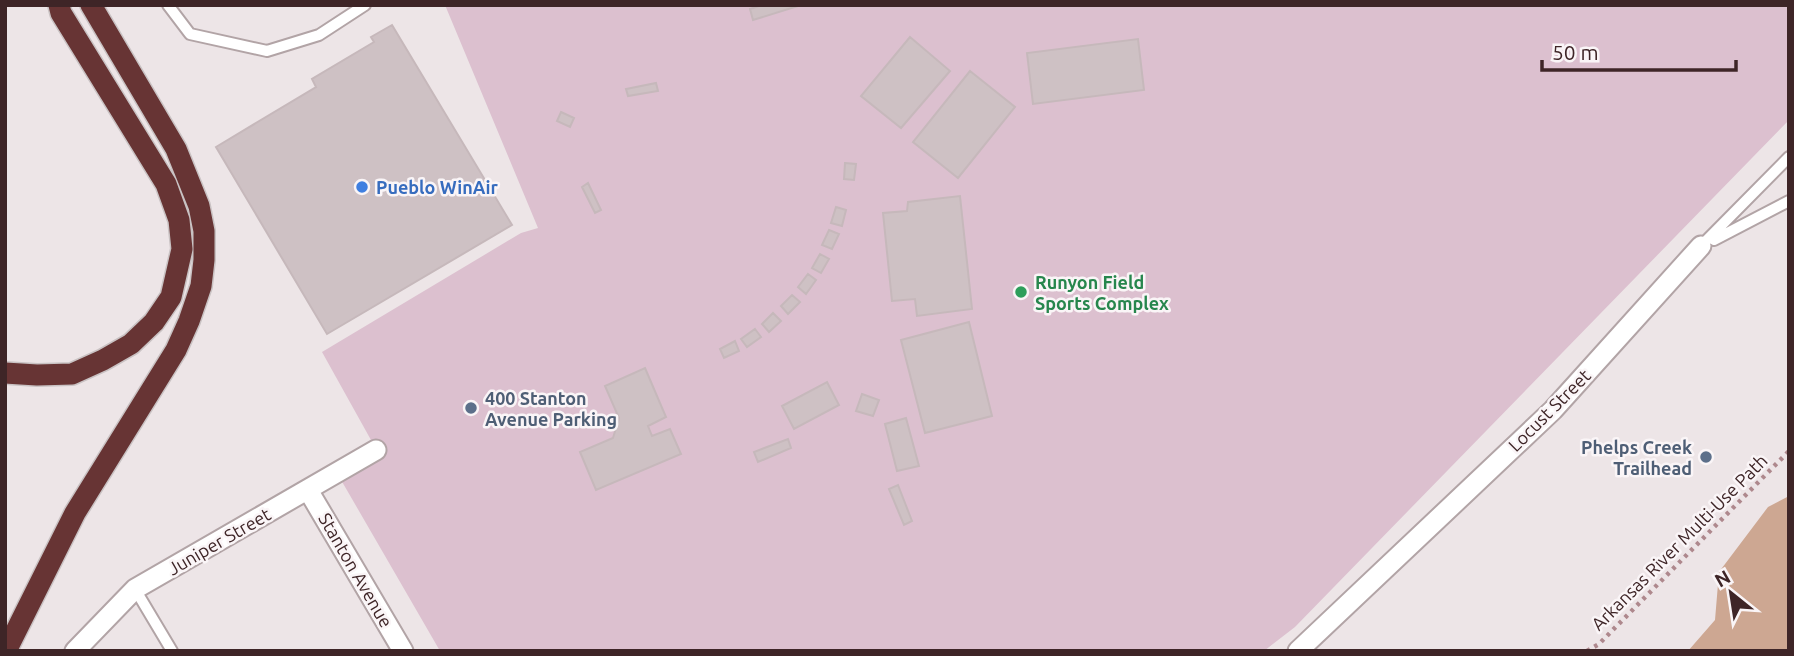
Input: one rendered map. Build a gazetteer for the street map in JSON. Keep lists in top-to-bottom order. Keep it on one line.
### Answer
{"streets":{"street":["Locust Street","Juniper Street","Stanton Avenue"],"path":["Arkansas River Multi-Use Path"]},"crossings":[["Juniper Street","Stanton Avenue"]],"places":["Pueblo WinAir","Runyon Field Sports Complex","400 Stanton Avenue Parking","Phelps Creek Trailhead"],"scale_bar":"50 m","north":"top left"}
